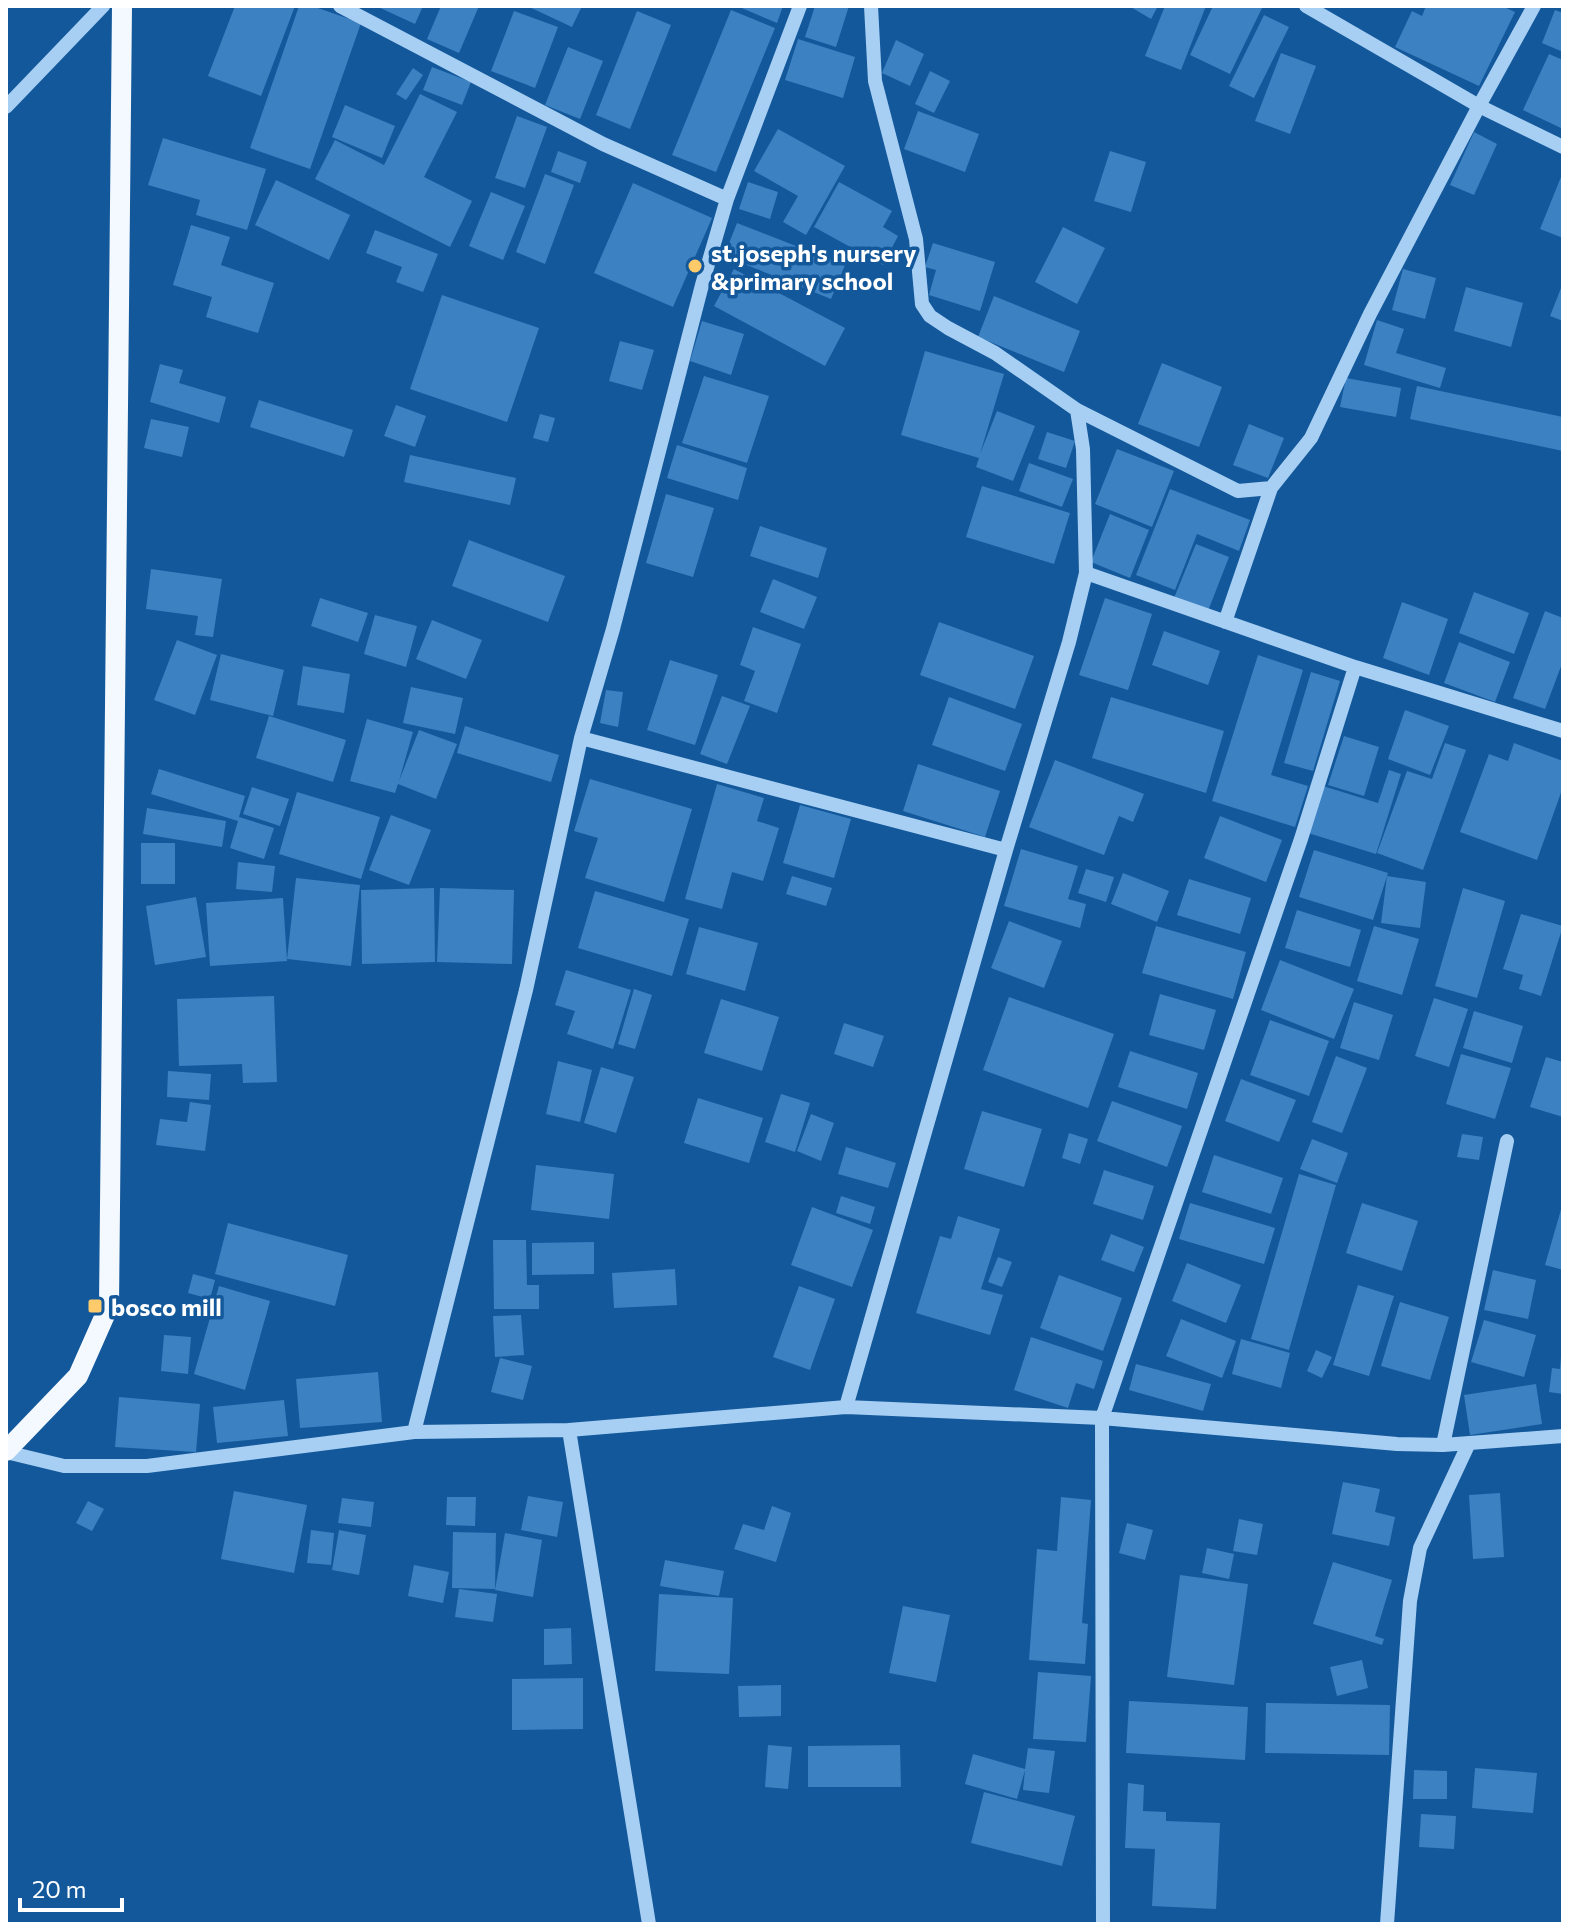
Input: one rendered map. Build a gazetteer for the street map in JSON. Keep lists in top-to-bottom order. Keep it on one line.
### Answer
{"places":{"other":["st.joseph's nursery &primary school"],"transit":["bosco mill"]},"scale_bar":"20 m"}
